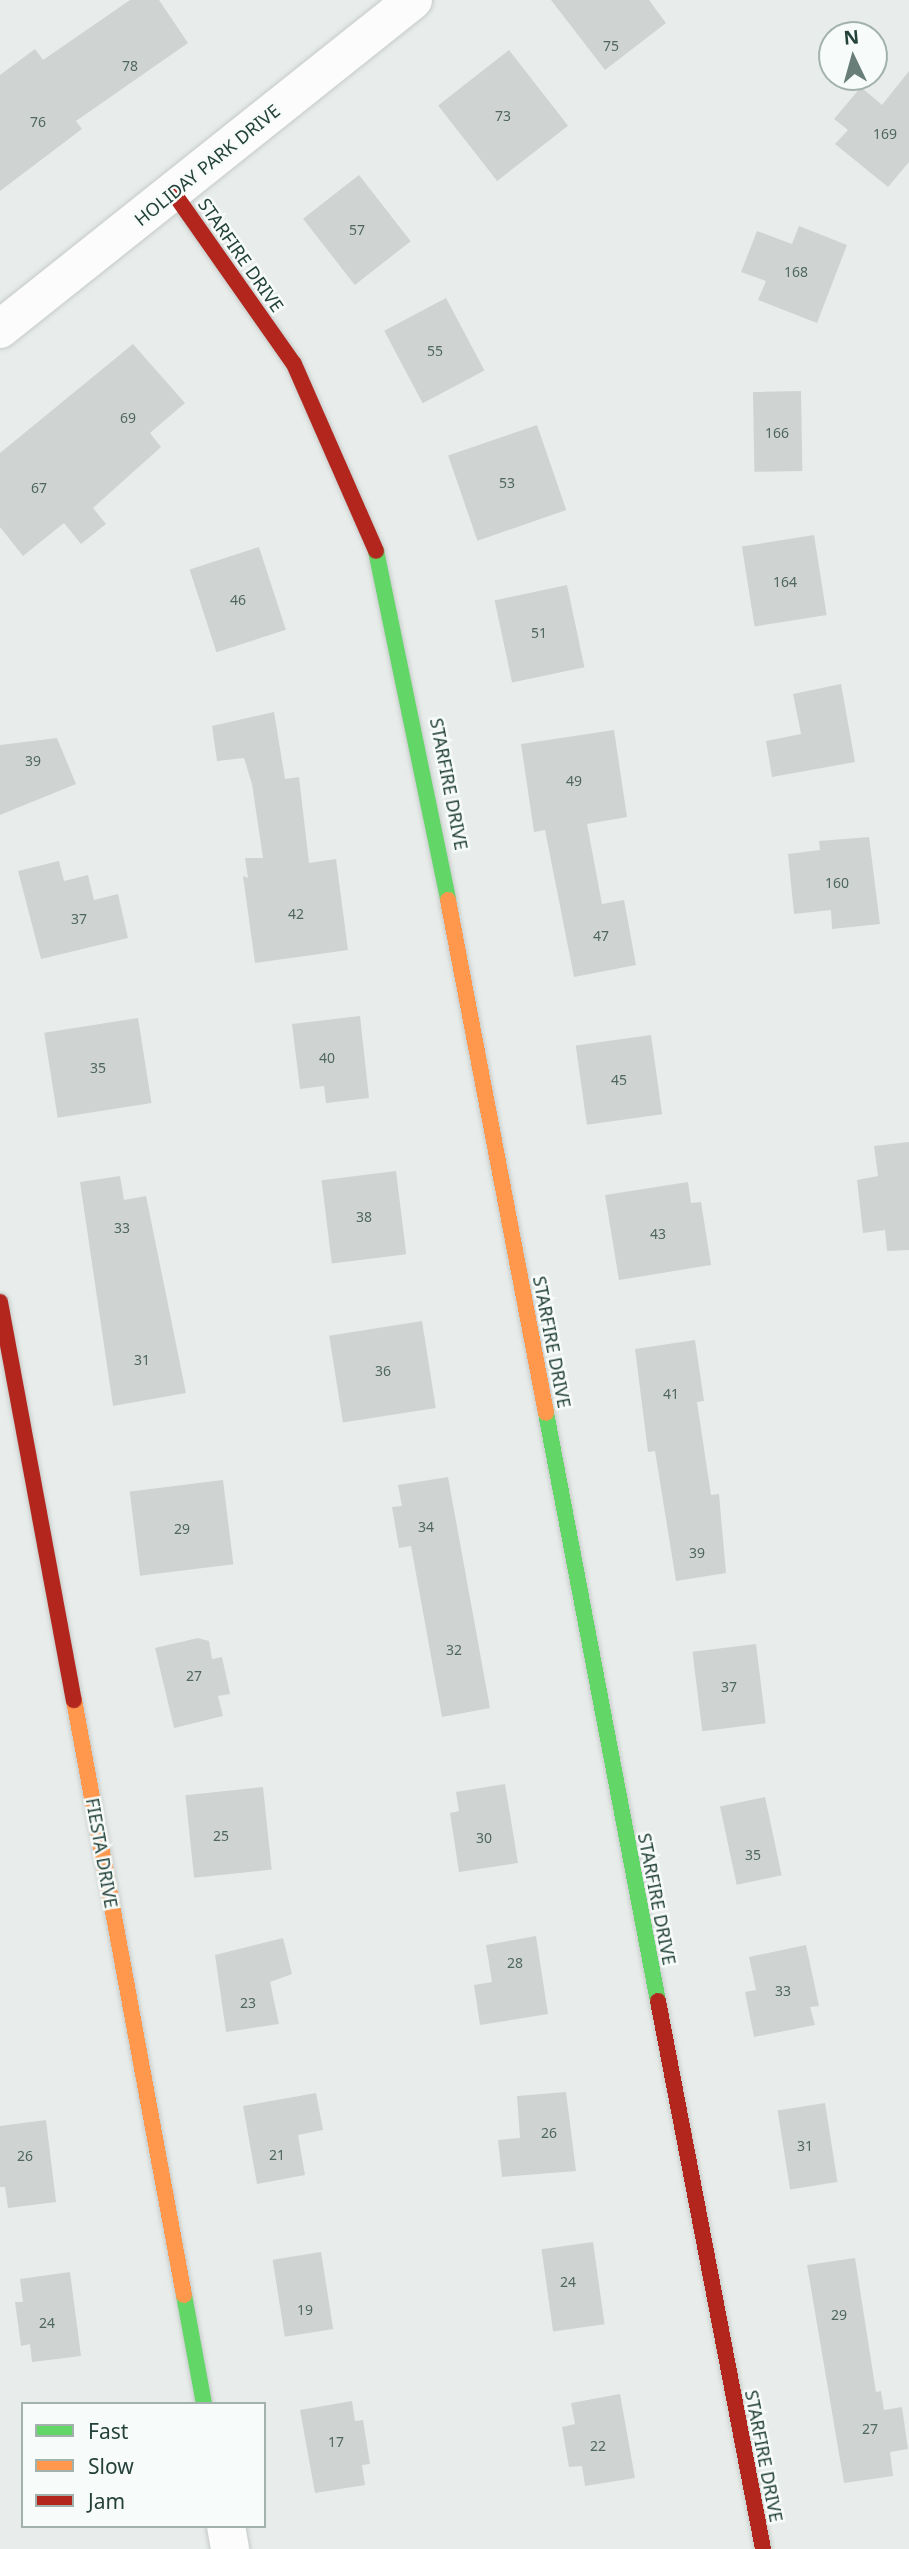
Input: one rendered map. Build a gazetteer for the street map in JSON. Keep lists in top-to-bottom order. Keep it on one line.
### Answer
{"streets":{"street":["HOLIDAY PARK DRIVE","STARFIRE DRIVE","FIESTA DRIVE"]},"crossings":[["HOLIDAY PARK DRIVE","STARFIRE DRIVE"]],"house_numbers":["75","78","73","76","169","57","168","55","69","166","53","67","164","46","51","39","49","160","42","37","47","40","35","45","38","33","43","31","36","41","34","29","39","32","27","37","25","30","35","28","33","23","26","31","21","26","24","19","29","24","27","17","22"],"legend":["Fast","Slow","Jam"],"north":"top"}
